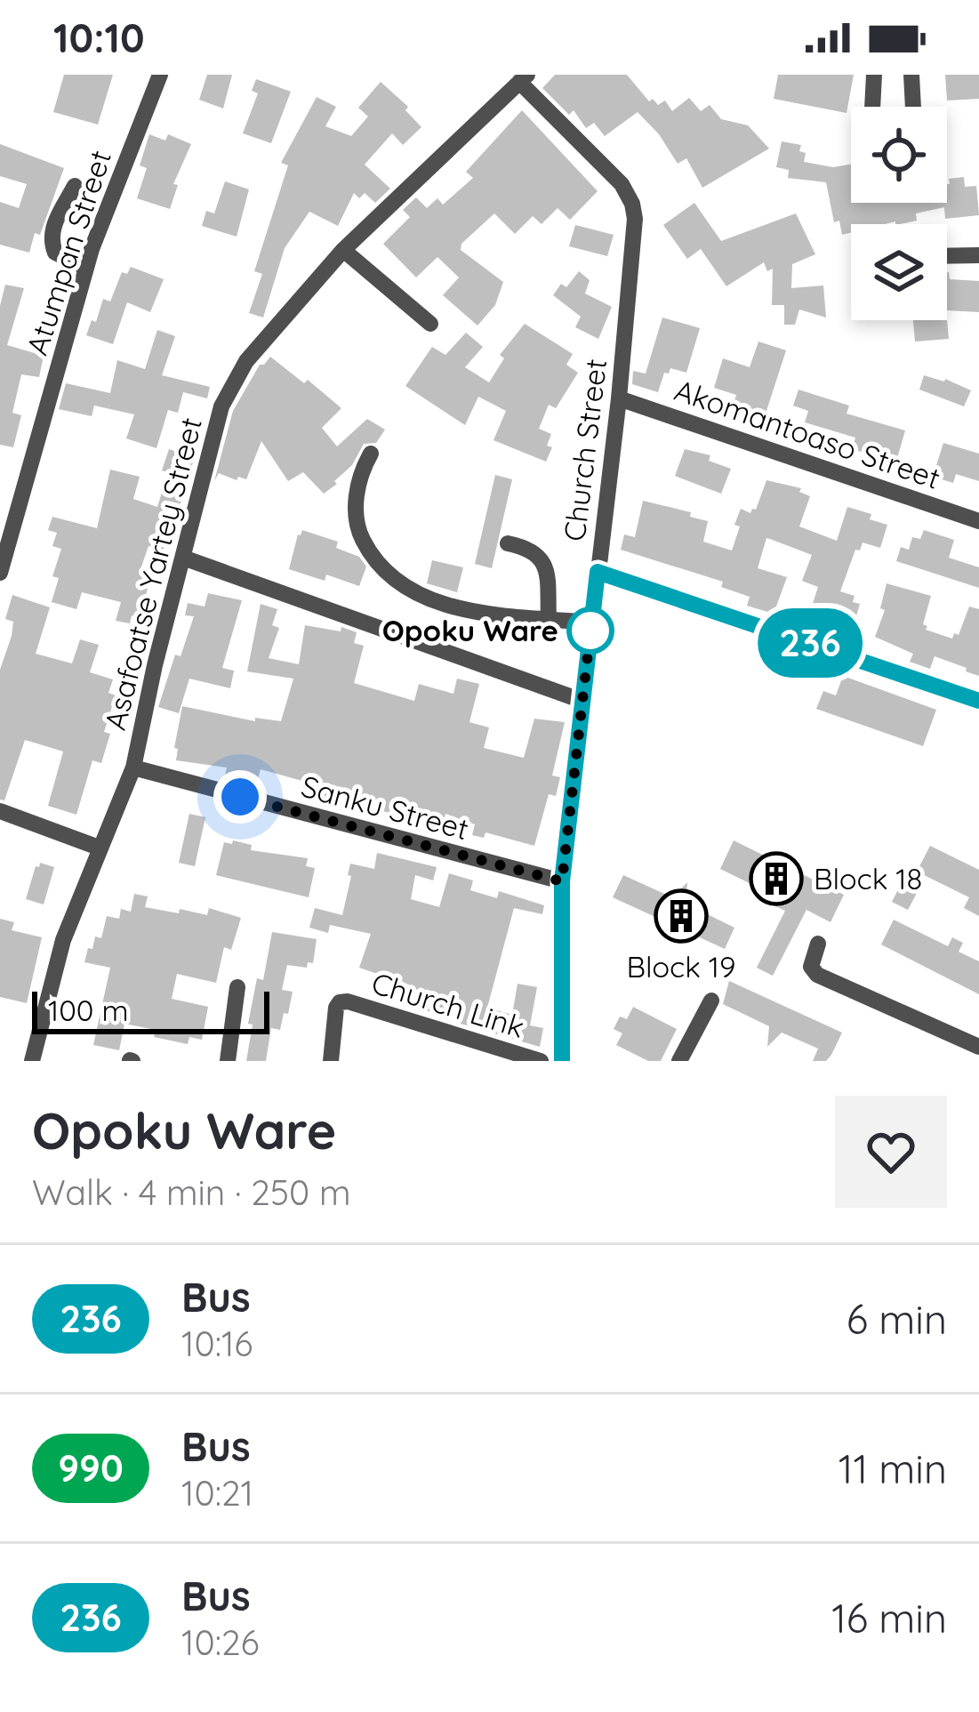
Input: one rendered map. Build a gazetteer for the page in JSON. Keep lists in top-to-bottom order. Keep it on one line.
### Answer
{"streets":{"street":["Atumpan Street","Akomantoaso Street","Church Street","Asafoatse Yartey Street","Sanku Street","Church Link"]},"crossings":[["Akomantoaso Street","Church Street"],["Church Street","Asafoatse Yartey Street"],["Church Street","Sanku Street"],["Asafoatse Yartey Street","Sanku Street"]],"places":{"other":["Opoku Ware"],"building":["Block 18","Block 19"]},"lines":["bus line 236"],"scale_bar":"100 m","page":{"status":"10:10","on_map":"236","scale":"100 m","heading":["Opoku Ware","Walk · 4 min · 250 m"],"list":[{"mark":"236","name":"Bus","note":"10:16","value":"6 min"},{"mark":"990","name":"Bus","note":"10:21","value":"11 min"},{"mark":"236","name":"Bus","note":"10:26","value":"16 min"}]}}
